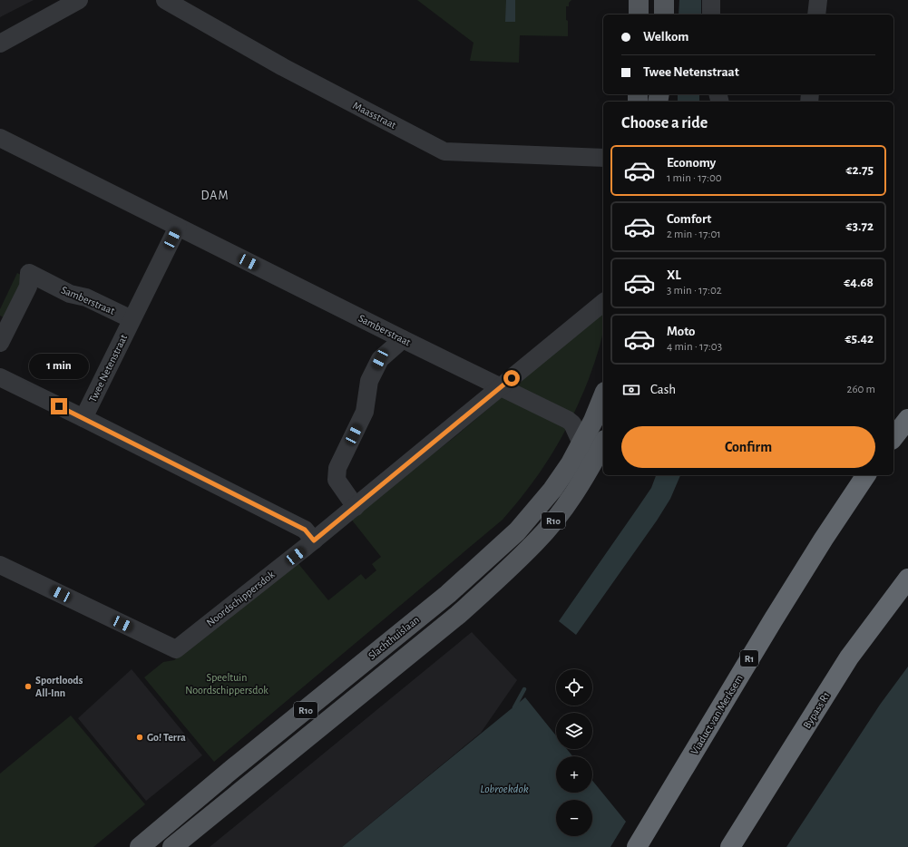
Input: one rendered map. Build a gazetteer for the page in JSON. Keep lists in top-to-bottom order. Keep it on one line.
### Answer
{"streets":{"highway":["R1","Bypass R1","Viaduct van Merksem"],"main road":["R10","Slachthuislaan"],"street":["Maasstraat","Samberstraat","Twee Netenstraat","Noordschippersdok"]},"crossings":[["Samberstraat","Twee Netenstraat"],["Samberstraat","Noordschippersdok"],["Samberstraat","Slachthuislaan"]],"districts":["DAM"],"water":["Lobroekdok"],"parks":["Speeltuin Noordschippersdok"],"places":["Sportloods All-Inn","Go! Terra"],"page":{"banner":["Welkom","Twee Netenstraat"],"heading":"Choose a ride","list":[{"name":"Economy","note":"1 min · 17:00","value":"€2.75"},{"name":"Comfort","note":"2 min · 17:01","value":"€3.72"},{"name":"XL","note":"3 min · 17:02","value":"€4.68"},{"name":"Moto","note":"4 min · 17:03","value":"€5.42"}],"bubble":"1 min","pay":["Cash","260 m"],"buttons":"Confirm","map_buttons":["+","−"]}}
